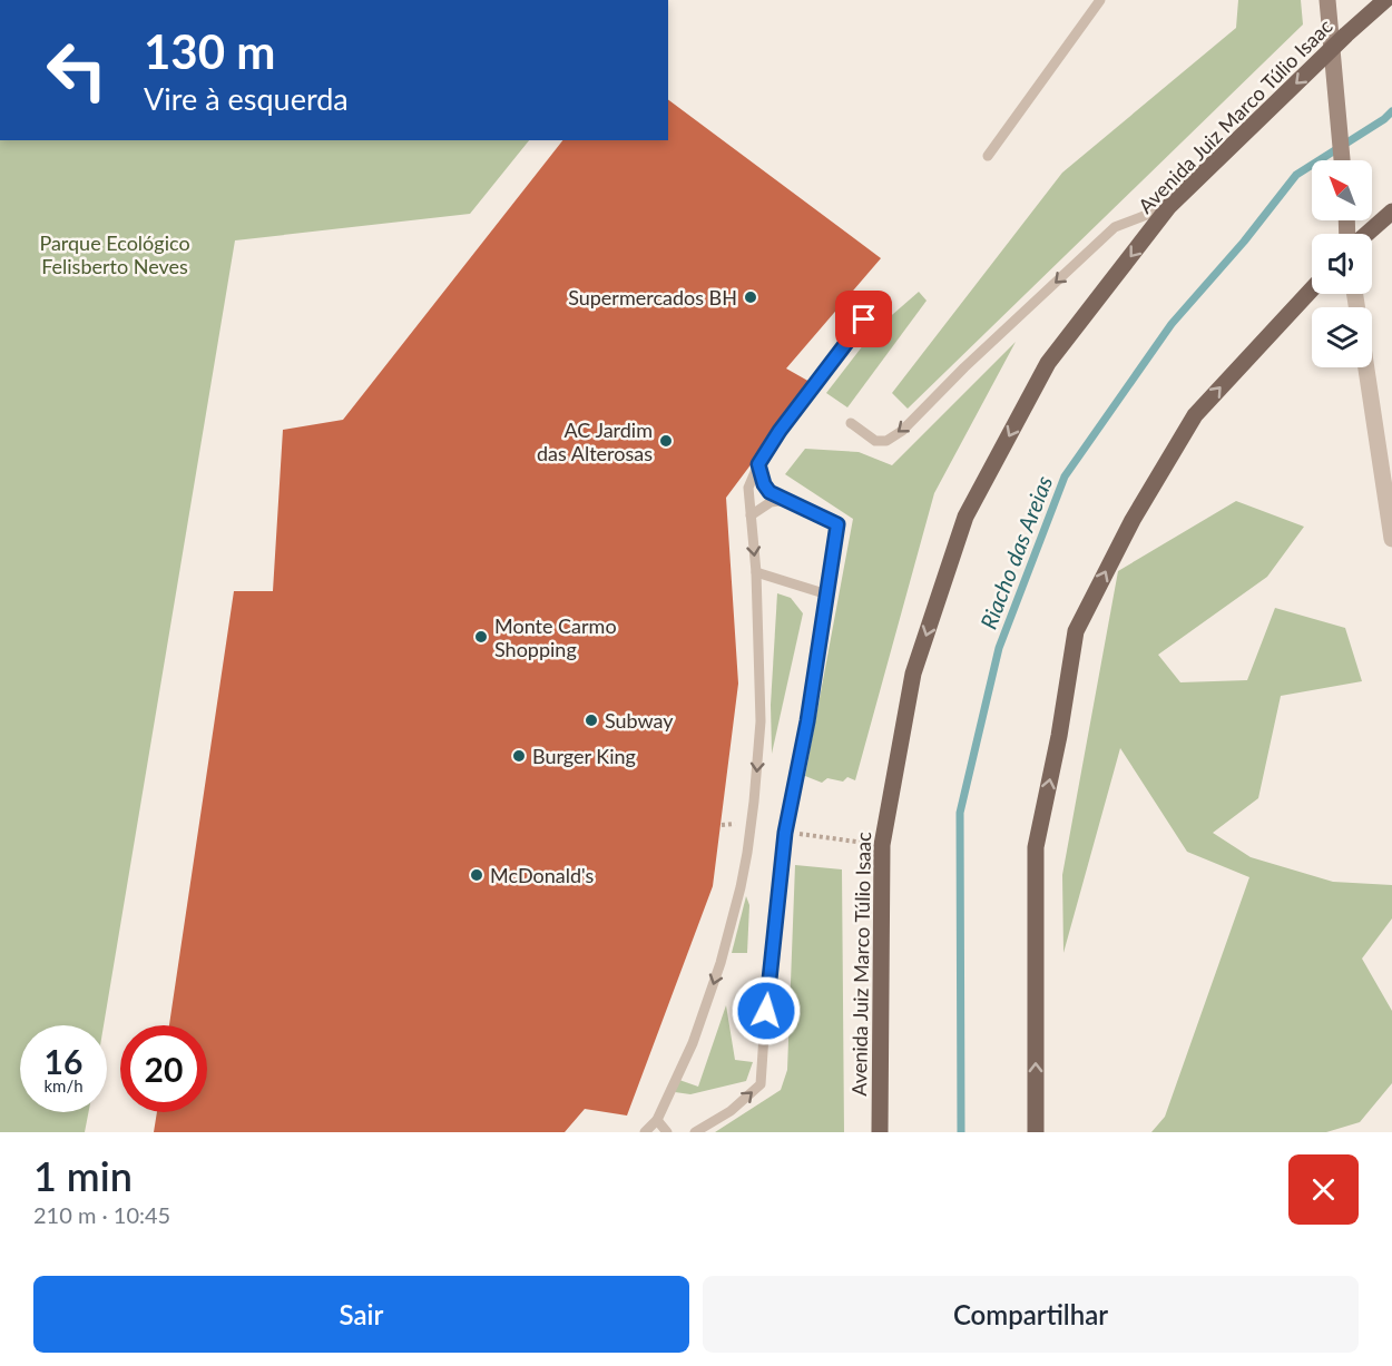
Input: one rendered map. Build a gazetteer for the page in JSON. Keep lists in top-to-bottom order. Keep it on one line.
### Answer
{"streets":{"main road":["Avenida Juiz Marco Túlio Isaac"]},"one_way":["Avenida Juiz Marco Túlio Isaac"],"water":["Riacho das Areias"],"parks":["Parque Ecológico Felisberto Neves"],"places":["Supermercados BH","AC Jardim das Alterosas","Monte Carmo Shopping","Subway","Burger King","McDonald's"],"north":"top left","page":{"turn":["130 m","Vire à esquerda"],"speed":"16 km/h","limit":"20","heading":["1 min","210 m · 10:45"],"buttons":["Sair","Compartilhar"]}}
